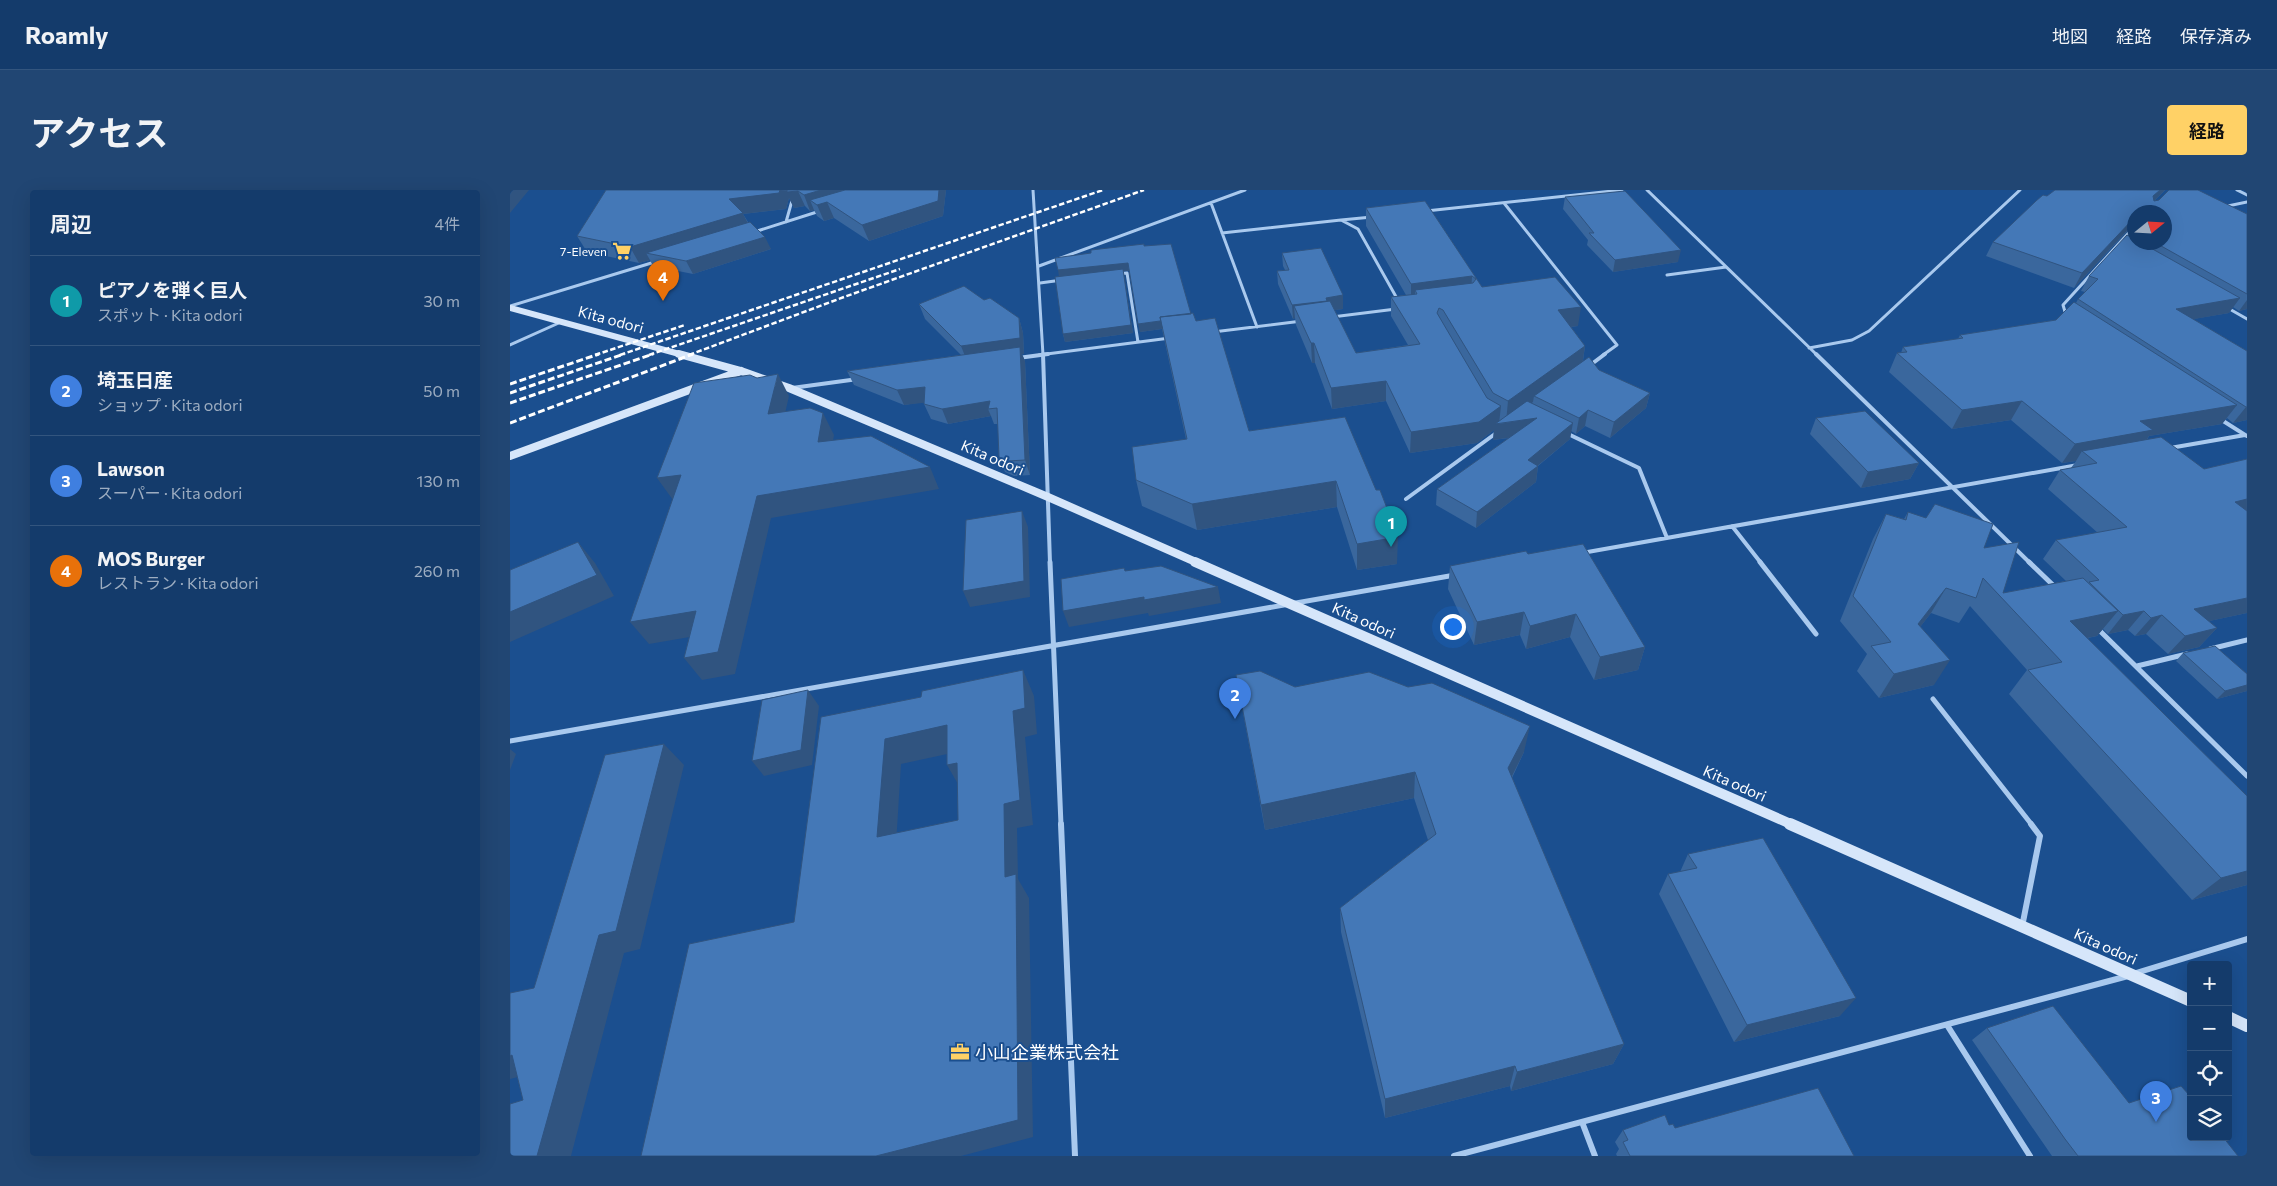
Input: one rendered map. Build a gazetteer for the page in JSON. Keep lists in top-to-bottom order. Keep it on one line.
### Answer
{"streets":{"street":["Kita odori"]},"places":{"supermarket":["7-Eleven"],"office":["小山企業株式会社"]},"north":"right","page":{"header":"Roamly","nav":["地図","経路","保存済み"],"title":"アクセス","buttons":"経路","heading":["周辺","4件"],"list":[{"mark":"1","name":"ピアノを弾く巨人","note":"スポット · Kita odori","value":"30 m"},{"mark":"2","name":"埼玉日産","note":"ショップ · Kita odori","value":"50 m"},{"mark":"3","name":"Lawson","note":"スーパー · Kita odori","value":"130 m"},{"mark":"4","name":"MOS Burger","note":"レストラン · Kita odori","value":"260 m"}],"pins":["4","1","2","3"],"map_buttons":["+","−"]}}
